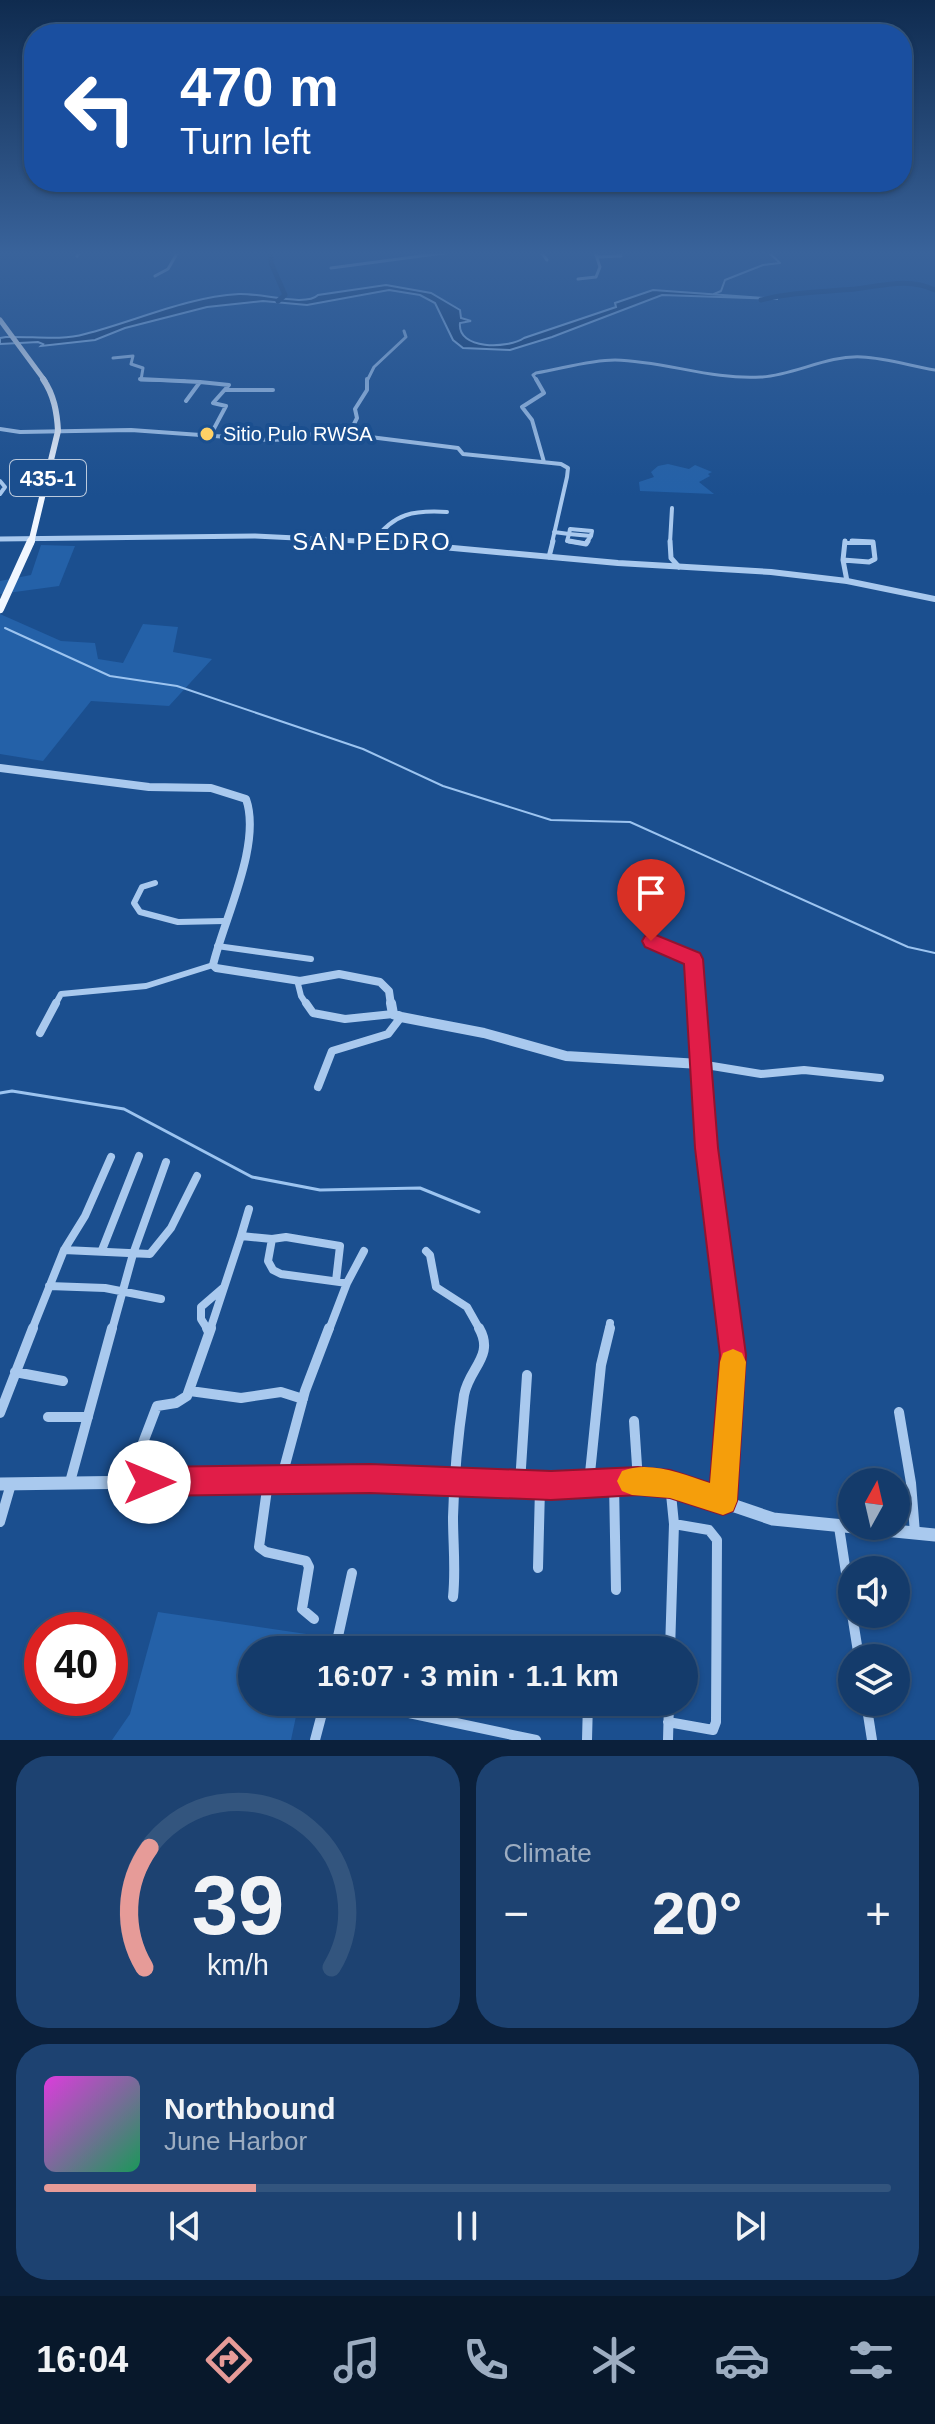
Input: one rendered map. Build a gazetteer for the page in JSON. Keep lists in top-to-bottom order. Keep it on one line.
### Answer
{"streets":{"main road":["435-1"]},"districts":["SAN PEDRO"],"places":["Sitio Pulo RWSA"],"north":"top","page":{"turn":["470 m","Turn left"],"limit":"40","trip":"16:07 · 3 min · 1.1 km","tile":"Climate","heat":["−","20°","+"],"song":["Northbound","June Harbor"],"tabs":"16:04","gauge":["39","km/h"]}}
